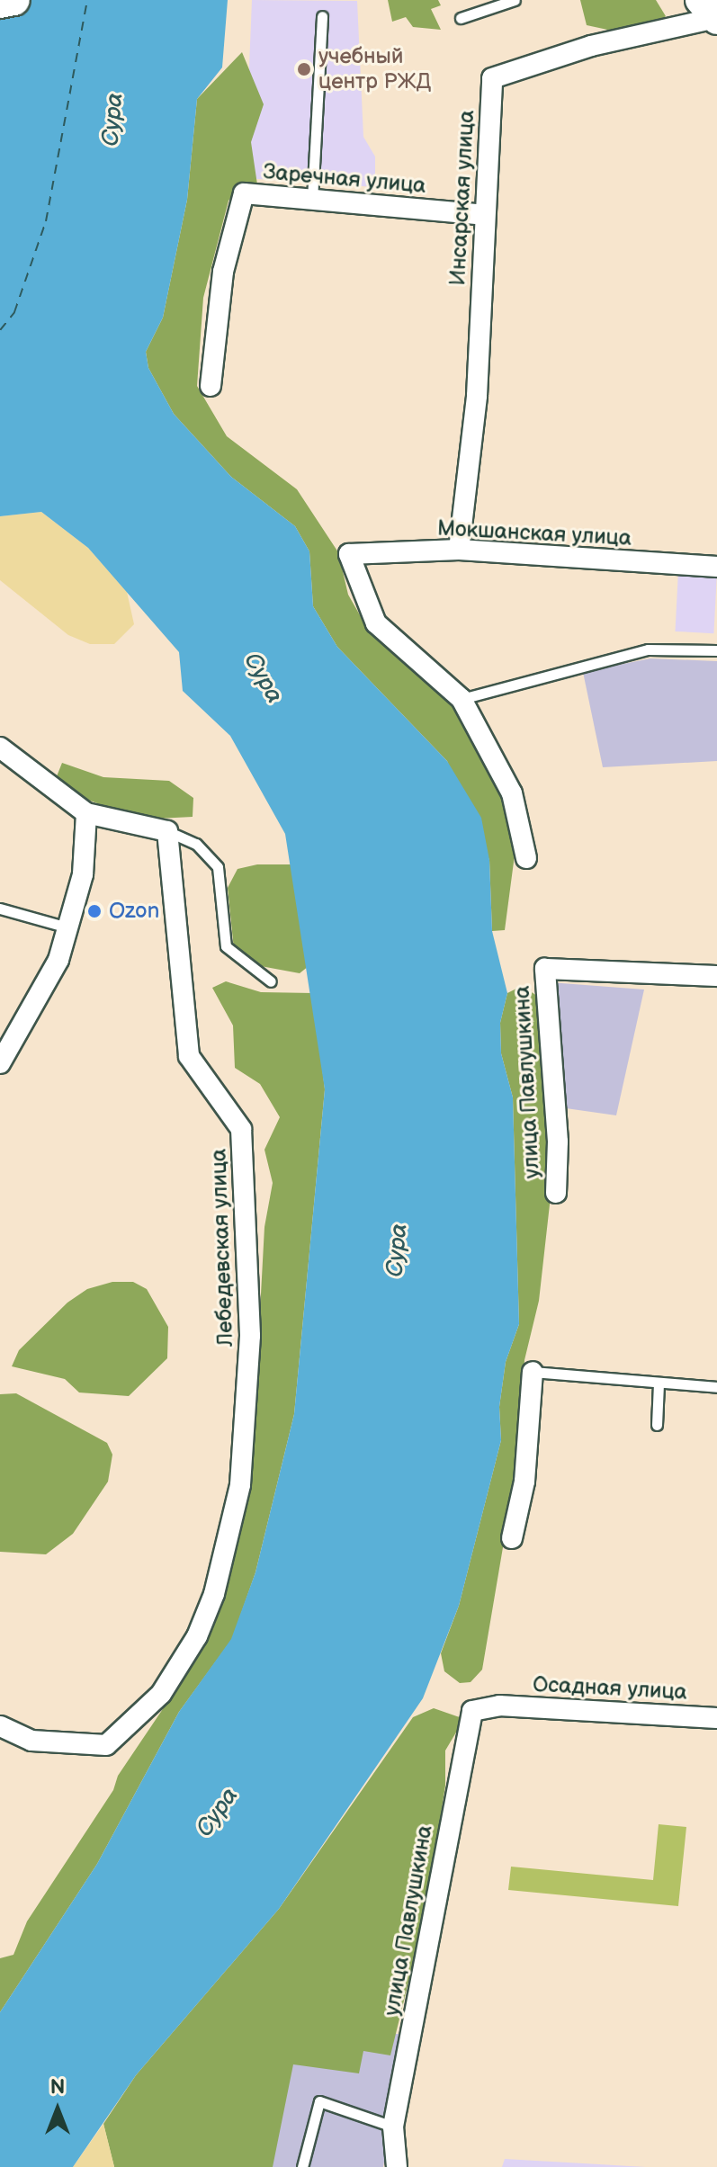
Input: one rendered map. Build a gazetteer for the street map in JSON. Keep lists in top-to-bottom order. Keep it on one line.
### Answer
{"streets":{"street":["Заречная улица","Инсарская улица","Мокшанская улица","улица Павлушкина","Лебедевская улица","Осадная улица"]},"crossings":[["Заречная улица","Инсарская улица"],["Инсарская улица","Мокшанская улица"],["улица Павлушкина","Осадная улица"]],"water":["Сура"],"places":["учебный центр РЖД","Ozon"],"north":"top"}
